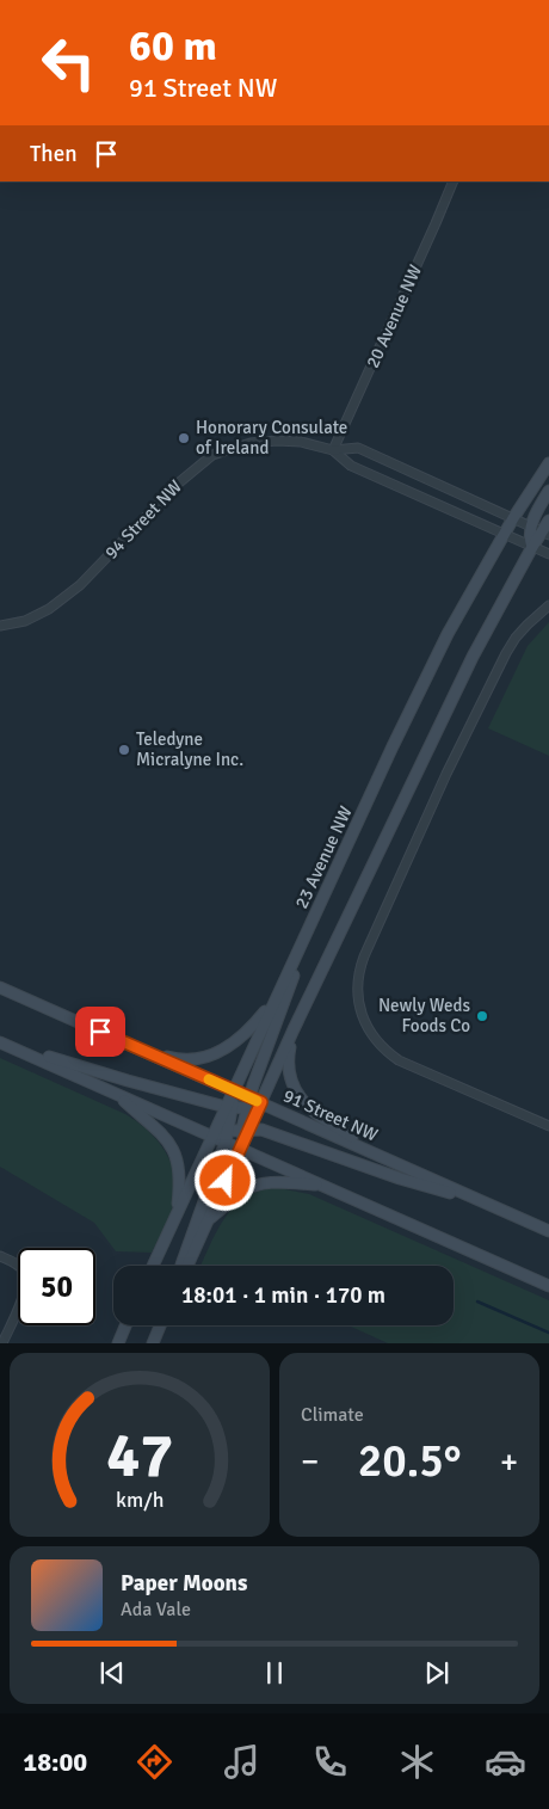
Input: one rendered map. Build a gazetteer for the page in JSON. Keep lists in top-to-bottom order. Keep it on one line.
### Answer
{"streets":{"main road":["23 Avenue NW","91 Street NW"],"street":["20 Avenue NW","94 Street NW"]},"crossings":[["20 Avenue NW","94 Street NW"],["94 Street NW","23 Avenue NW"],["23 Avenue NW","91 Street NW"]],"places":["Honorary Consulate of Ireland","Teledyne Micralyne Inc.","Newly Weds Foods Co"],"page":{"turn":["60 m","91 Street NW"],"then":"Then","limit":"50","trip":"18:01 · 1 min · 170 m","tile":"Climate","heat":["−","20.5°","+"],"song":["Paper Moons","Ada Vale"],"tabs":"18:00","gauge":["47","km/h"]}}
